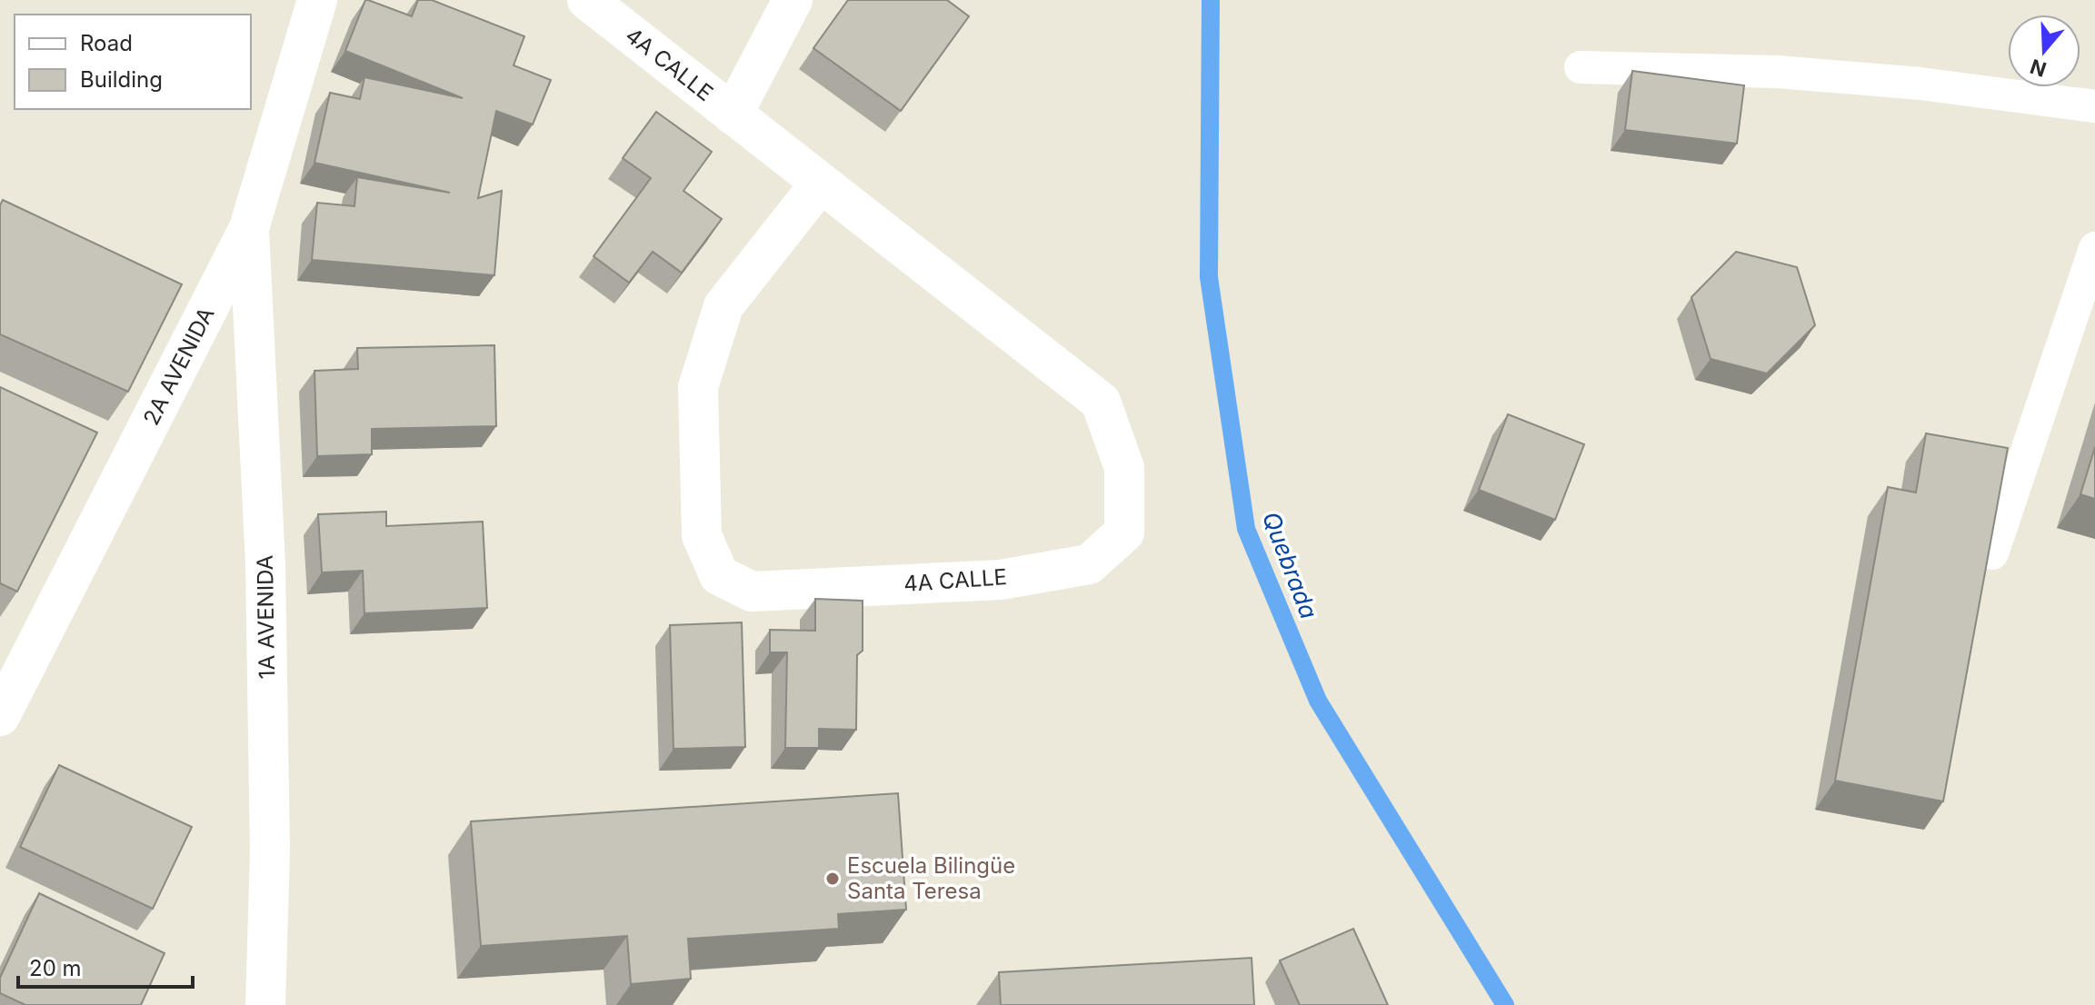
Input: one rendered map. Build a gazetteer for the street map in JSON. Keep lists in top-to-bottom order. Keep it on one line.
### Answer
{"streets":{"street":["4A CALLE","2A AVENIDA","1A AVENIDA"]},"crossings":[["2A AVENIDA","1A AVENIDA"]],"water":["Quebrada"],"places":["Escuela Bilingüe Santa Teresa"],"legend":["Road","Building"],"scale_bar":"20 m","north":"bottom"}
